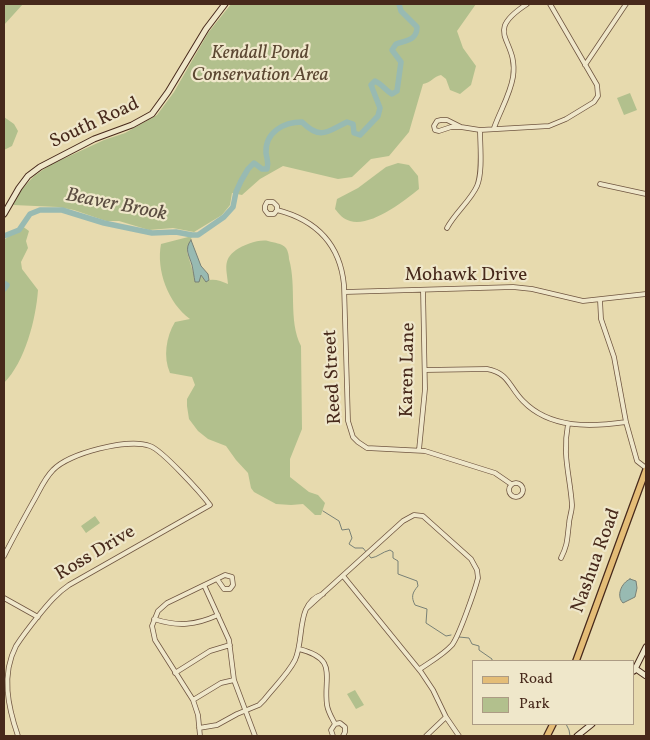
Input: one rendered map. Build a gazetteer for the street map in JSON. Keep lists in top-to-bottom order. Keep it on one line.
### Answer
{"streets":{"main road":["Nashua Road"],"street":["South Road","Mohawk Drive","Karen Lane","Reed Street","Ross Drive"]},"crossings":[["Mohawk Drive","Karen Lane"],["Mohawk Drive","Reed Street"],["Karen Lane","Reed Street"]],"water":["Beaver Brook"],"parks":["Kendall Pond Conservation Area"],"legend":["Road","Park"]}
